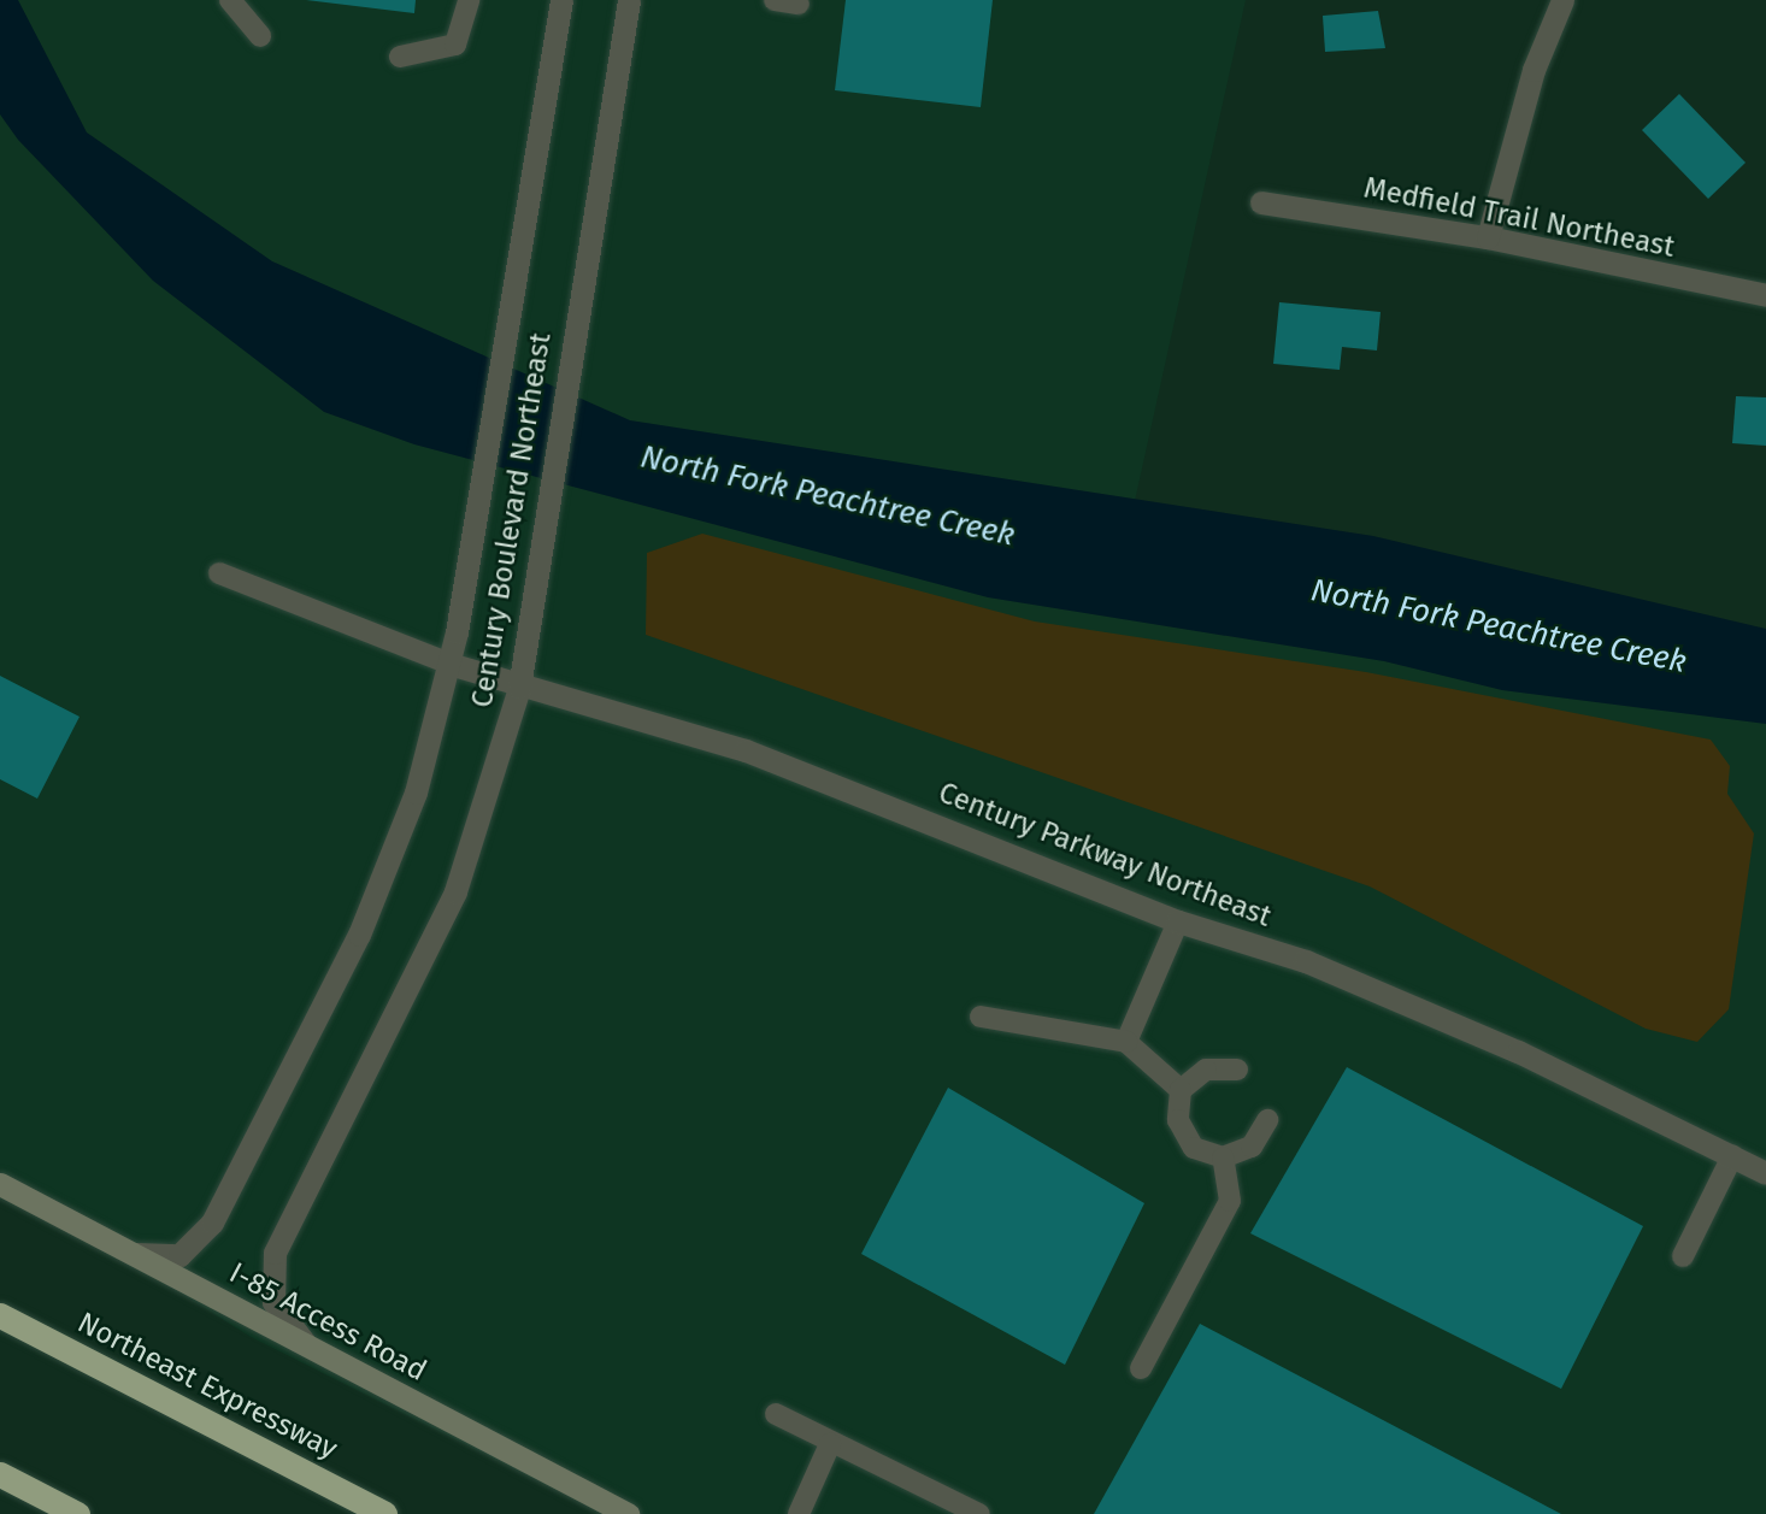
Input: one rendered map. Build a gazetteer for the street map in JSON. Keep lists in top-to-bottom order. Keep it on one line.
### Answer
{"streets":{"highway":["Northeast Expressway"],"main road":["I-85 Access Road"],"street":["Medfield Trail Northeast","Century Boulevard Northeast","Century Parkway Northeast"]},"crossings":[["Century Boulevard Northeast","Century Parkway Northeast"],["Century Boulevard Northeast","I-85 Access Road"]],"water":["North Fork Peachtree Creek"]}
